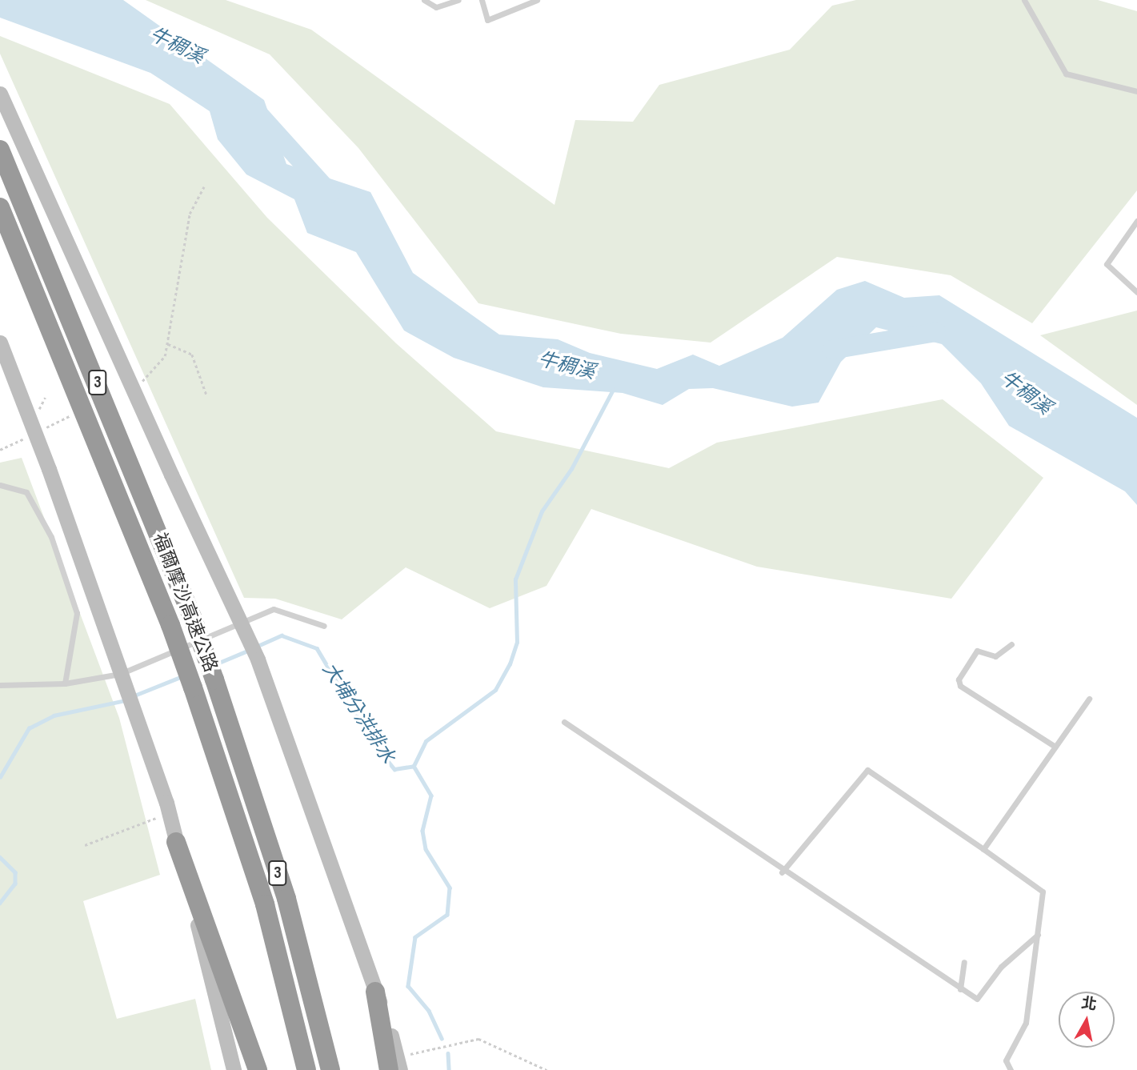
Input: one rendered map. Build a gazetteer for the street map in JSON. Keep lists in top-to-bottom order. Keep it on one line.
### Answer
{"streets":{"highway":["3","福爾摩沙高速公路"]},"water":["牛稠溪","大埔分洪排水"],"north":"top"}
